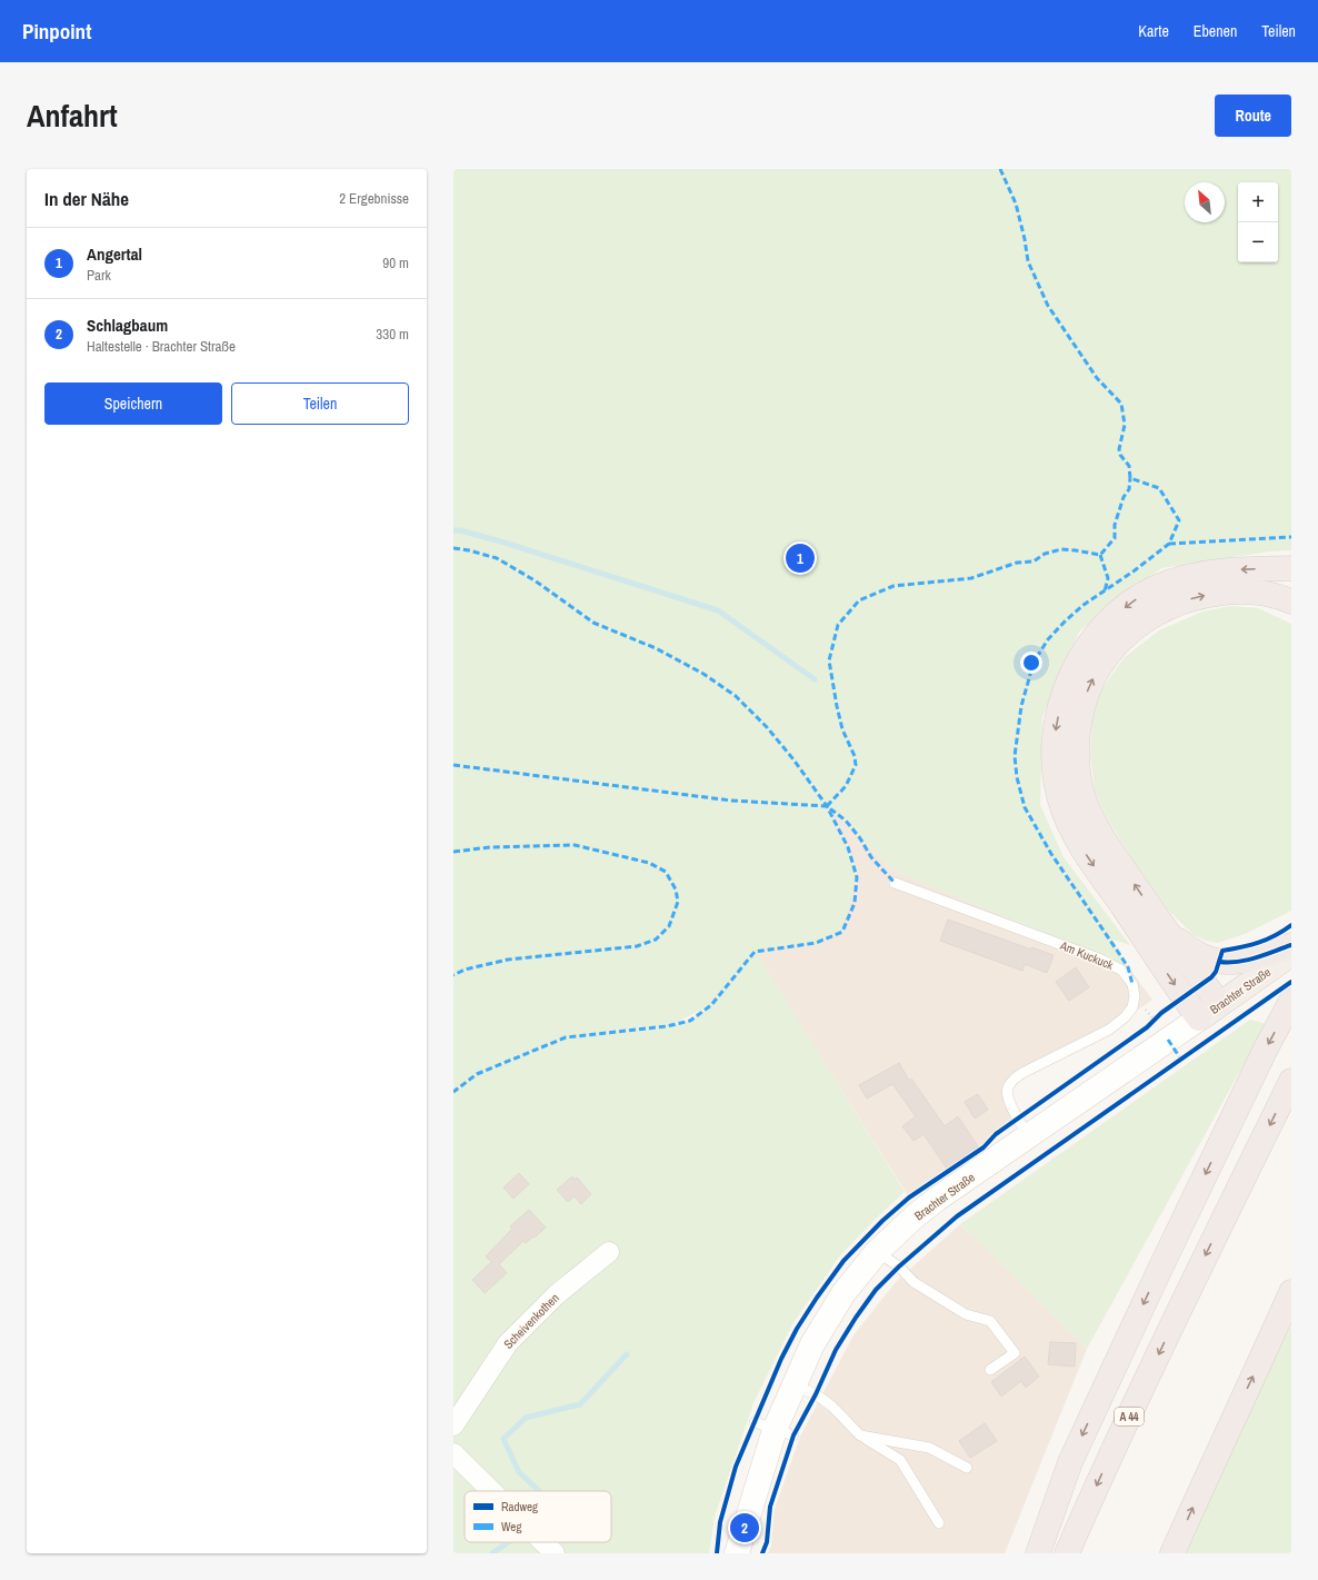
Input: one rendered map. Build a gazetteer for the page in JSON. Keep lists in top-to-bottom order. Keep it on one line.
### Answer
{"streets":{"highway":["A 44"],"main road":["Brachter Straße"],"street":["Scheivenkothen"],"lane":["Am Kuckuck"]},"legend":["Radweg","Weg"],"north":"top left","page":{"header":"Pinpoint","nav":["Karte","Ebenen","Teilen"],"title":"Anfahrt","buttons":["Route",["Speichern","Teilen"]],"heading":["In der Nähe","2 Ergebnisse"],"map_buttons":["+","−"],"list":[{"mark":"1","name":"Angertal","note":"Park","value":"90 m"},{"mark":"2","name":"Schlagbaum","note":"Haltestelle · Brachter Straße","value":"330 m"}],"pins":["1","2"]}}
